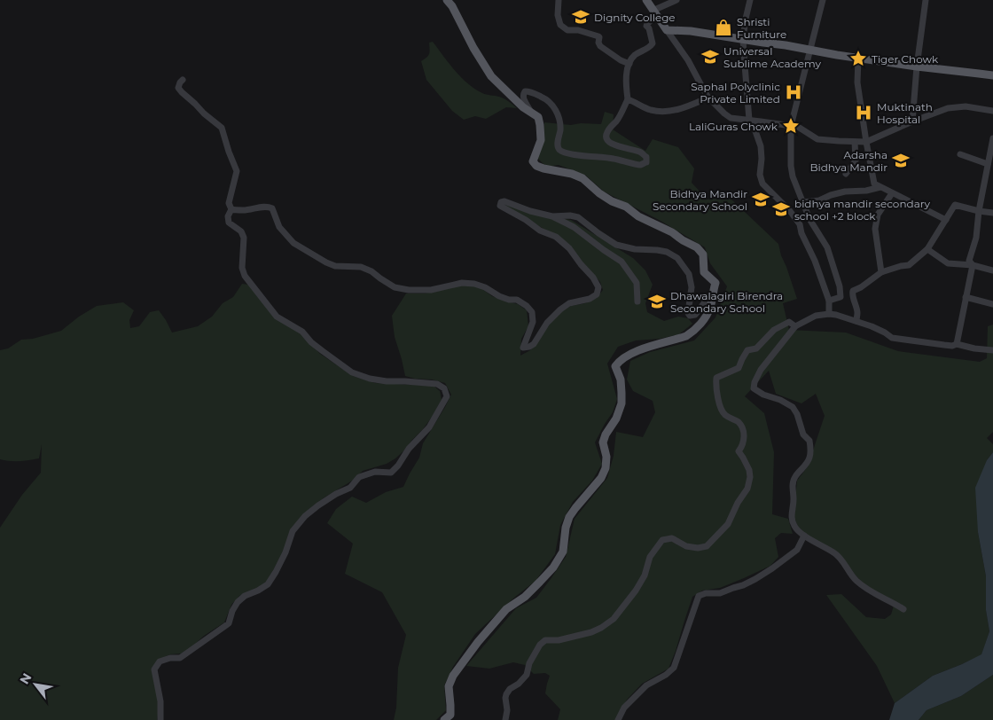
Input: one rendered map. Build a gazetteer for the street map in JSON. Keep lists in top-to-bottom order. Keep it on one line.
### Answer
{"places":{"school or university":["Dignity College","Universal Sublime Academy","Adarsha Bidhya Mandir","Bidhya Mandir Secondary School","bidhya mandir secondary school +2 block","Dhawalagiri Birendra Secondary School"],"shop":["Shristi Furniture"],"place":["Tiger Chowk","LaliGuras Chowk"],"hospital":["Saphal Polyclinic Private Limited","Muktinath Hospital"]},"north":"top left"}
